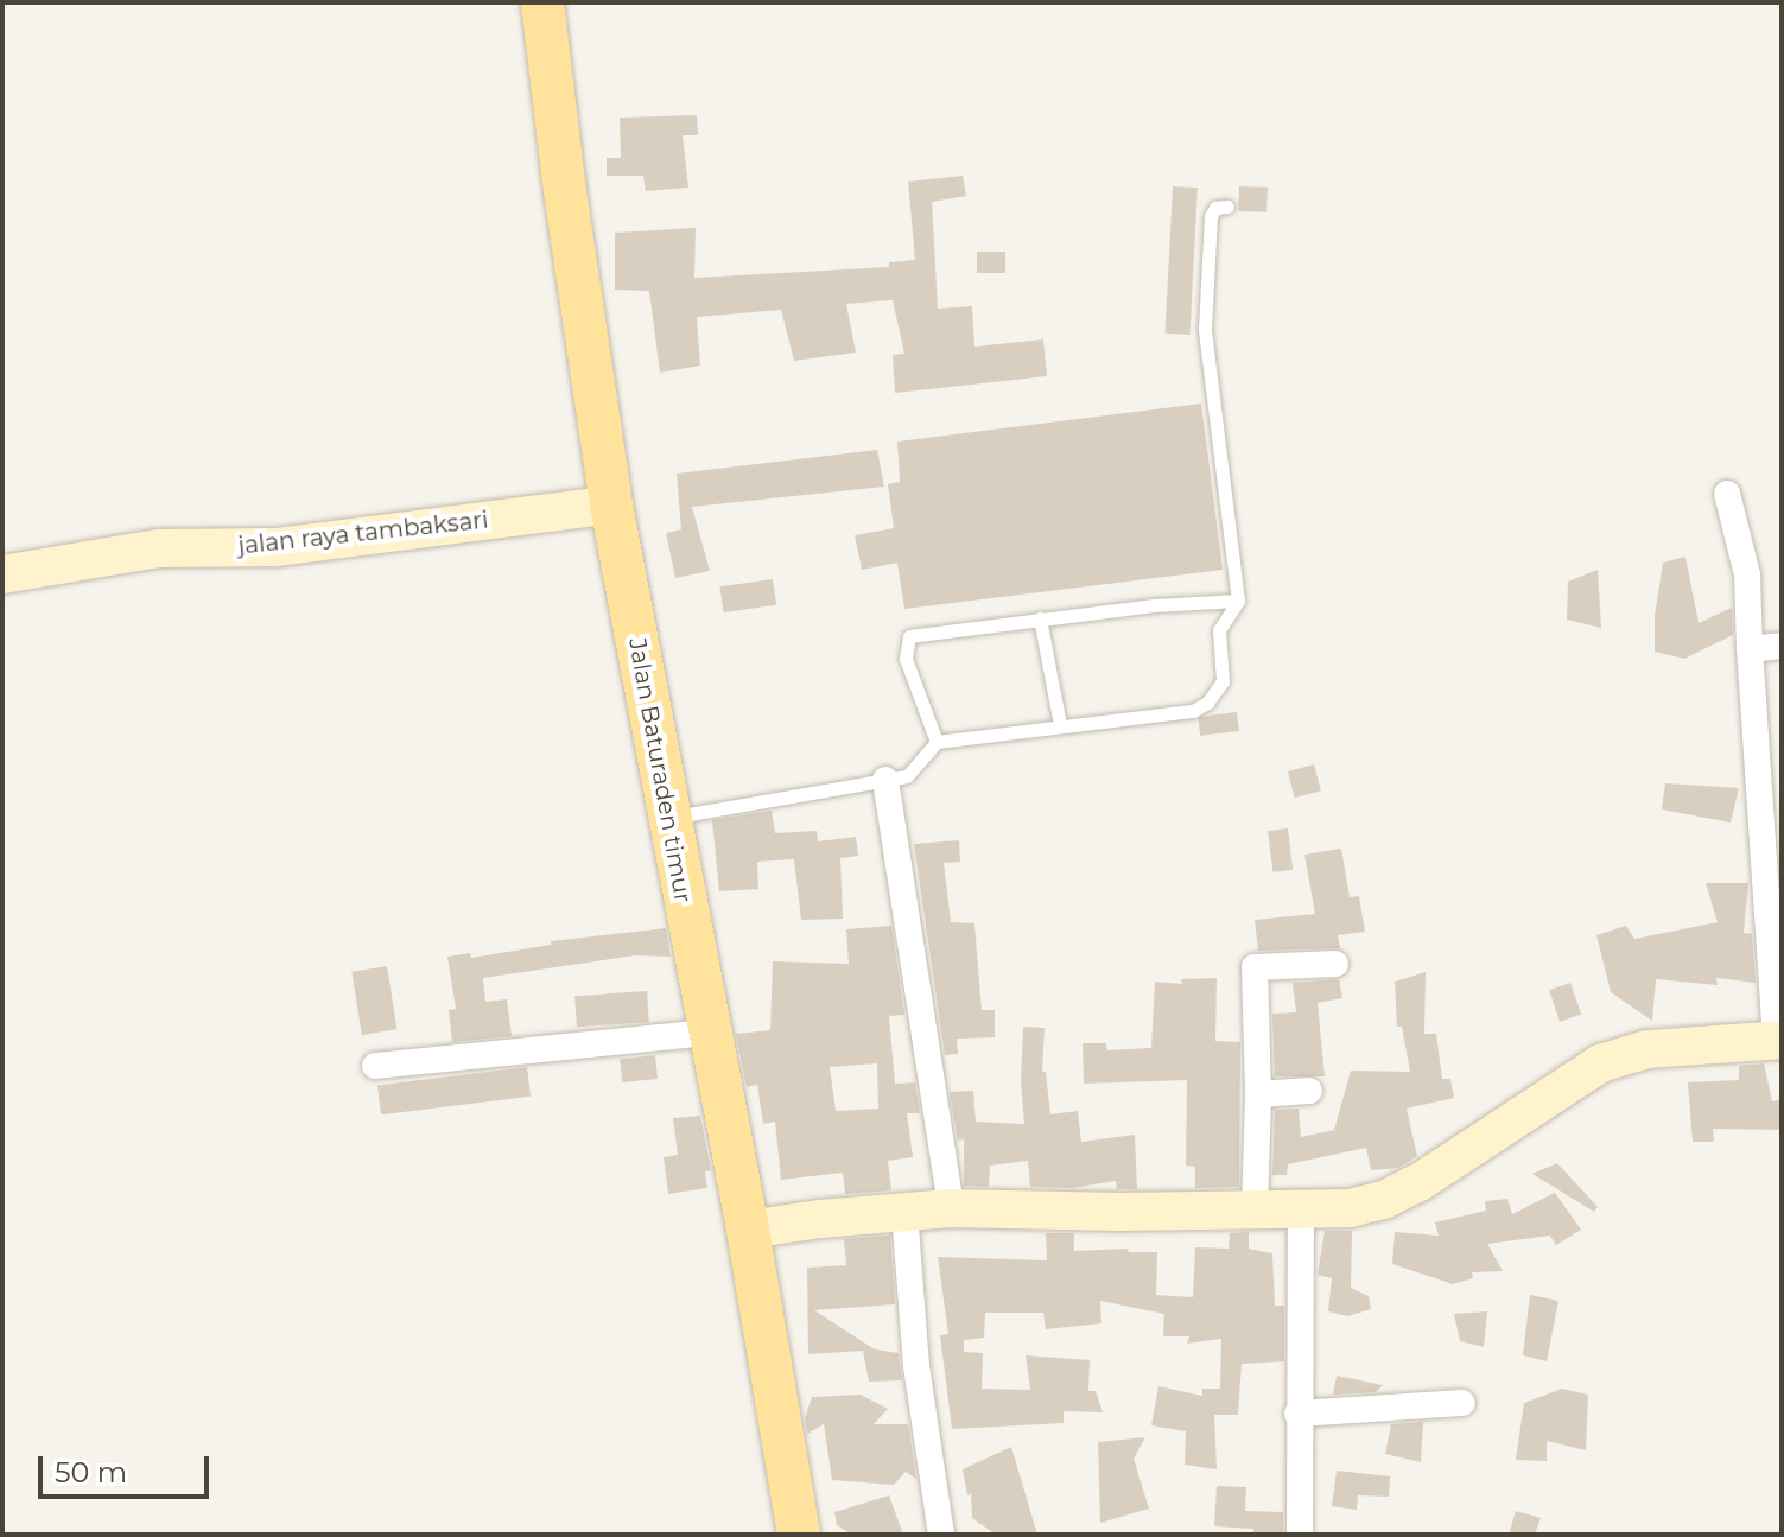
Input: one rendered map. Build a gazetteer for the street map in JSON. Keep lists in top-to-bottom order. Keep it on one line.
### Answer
{"streets":{"main road":["jalan raya tambaksari","Jalan Baturaden timur"]},"crossings":[["jalan raya tambaksari","Jalan Baturaden timur"]],"scale_bar":"50 m"}
